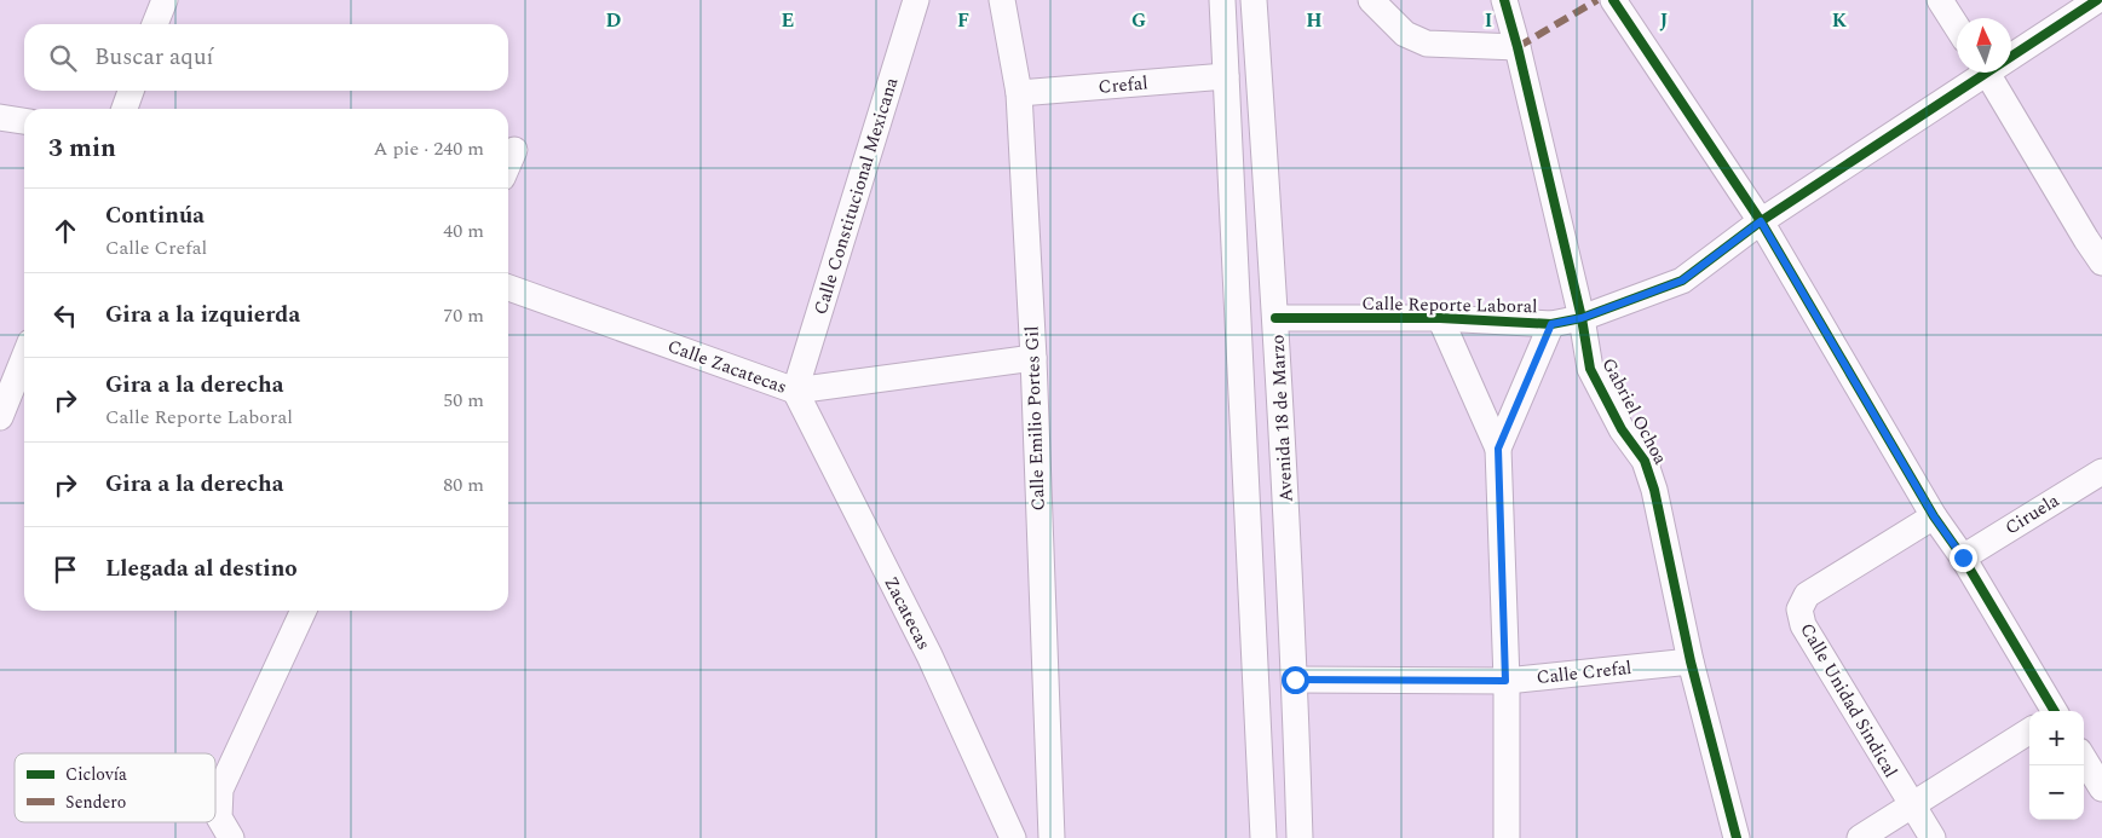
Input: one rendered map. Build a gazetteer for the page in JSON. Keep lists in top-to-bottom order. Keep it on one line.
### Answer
{"streets":{"street":["Crefal","Calle Constitucional Mexicana","Calle Reporte Laboral","Calle Zacatecas","Gabriel Ochoa","Calle Emilio Portes Gil","Avenida 18 de Marzo","Ciruela","Zacatecas","Calle Crefal","Calle Unidad Sindical"]},"crossings":[["Crefal","Calle Emilio Portes Gil"],["Calle Constitucional Mexicana","Calle Zacatecas"],["Calle Constitucional Mexicana","Zacatecas"],["Calle Reporte Laboral","Gabriel Ochoa"],["Calle Reporte Laboral","Avenida 18 de Marzo"],["Calle Zacatecas","Calle Emilio Portes Gil"],["Calle Zacatecas","Zacatecas"],["Gabriel Ochoa","Calle Crefal"],["Avenida 18 de Marzo","Calle Crefal"]],"legend":["Ciclovía","Sendero"],"north":"top","page":{"search":"Buscar aquí","heading":["3 min","A pie · 240 m"],"list":[["Continúa","Calle Crefal","40 m"],["Gira a la izquierda","70 m"],["Gira a la derecha","Calle Reporte Laboral","50 m"],["Gira a la derecha","80 m"],"Llegada al destino"],"map_buttons":["+","−"]},"grid":{"columns":["D","E","F","G","H","I","J","K"]}}
